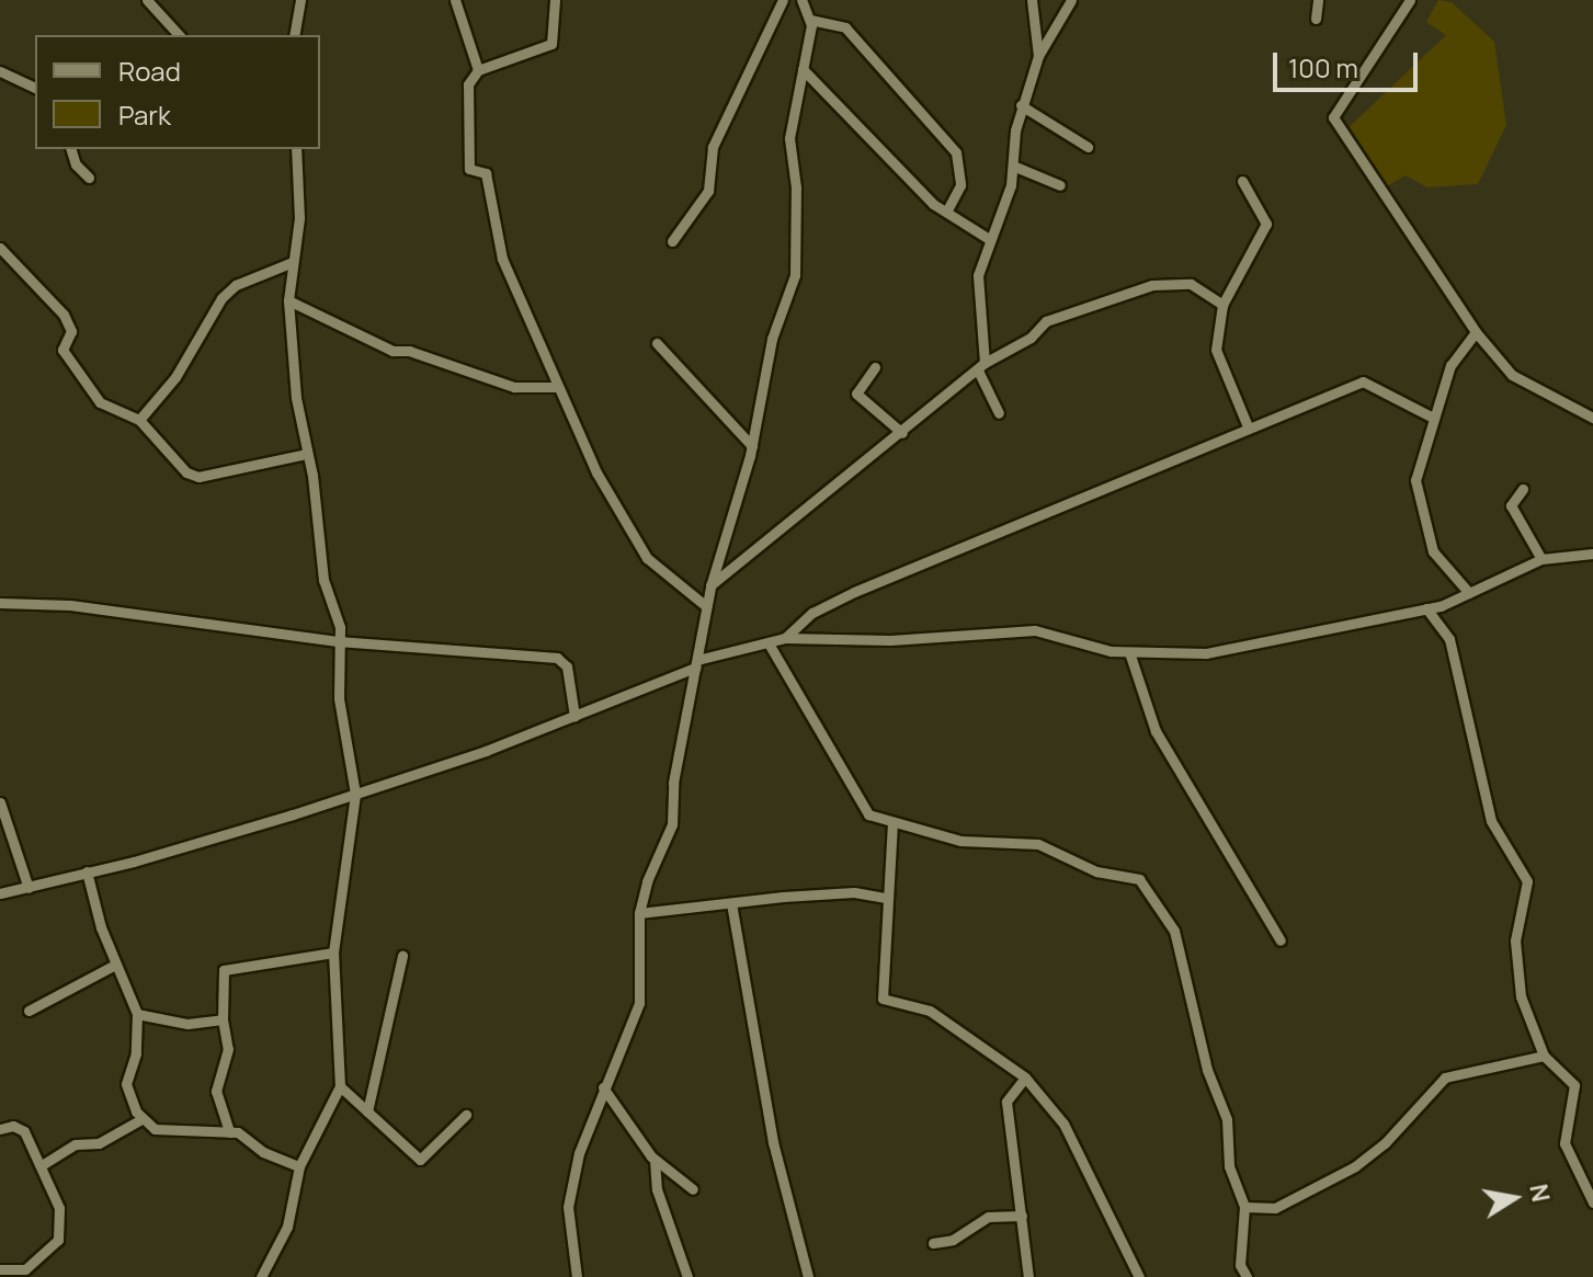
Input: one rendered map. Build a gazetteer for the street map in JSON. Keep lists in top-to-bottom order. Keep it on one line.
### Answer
{"legend":["Road","Park"],"scale_bar":"100 m","north":"right"}
